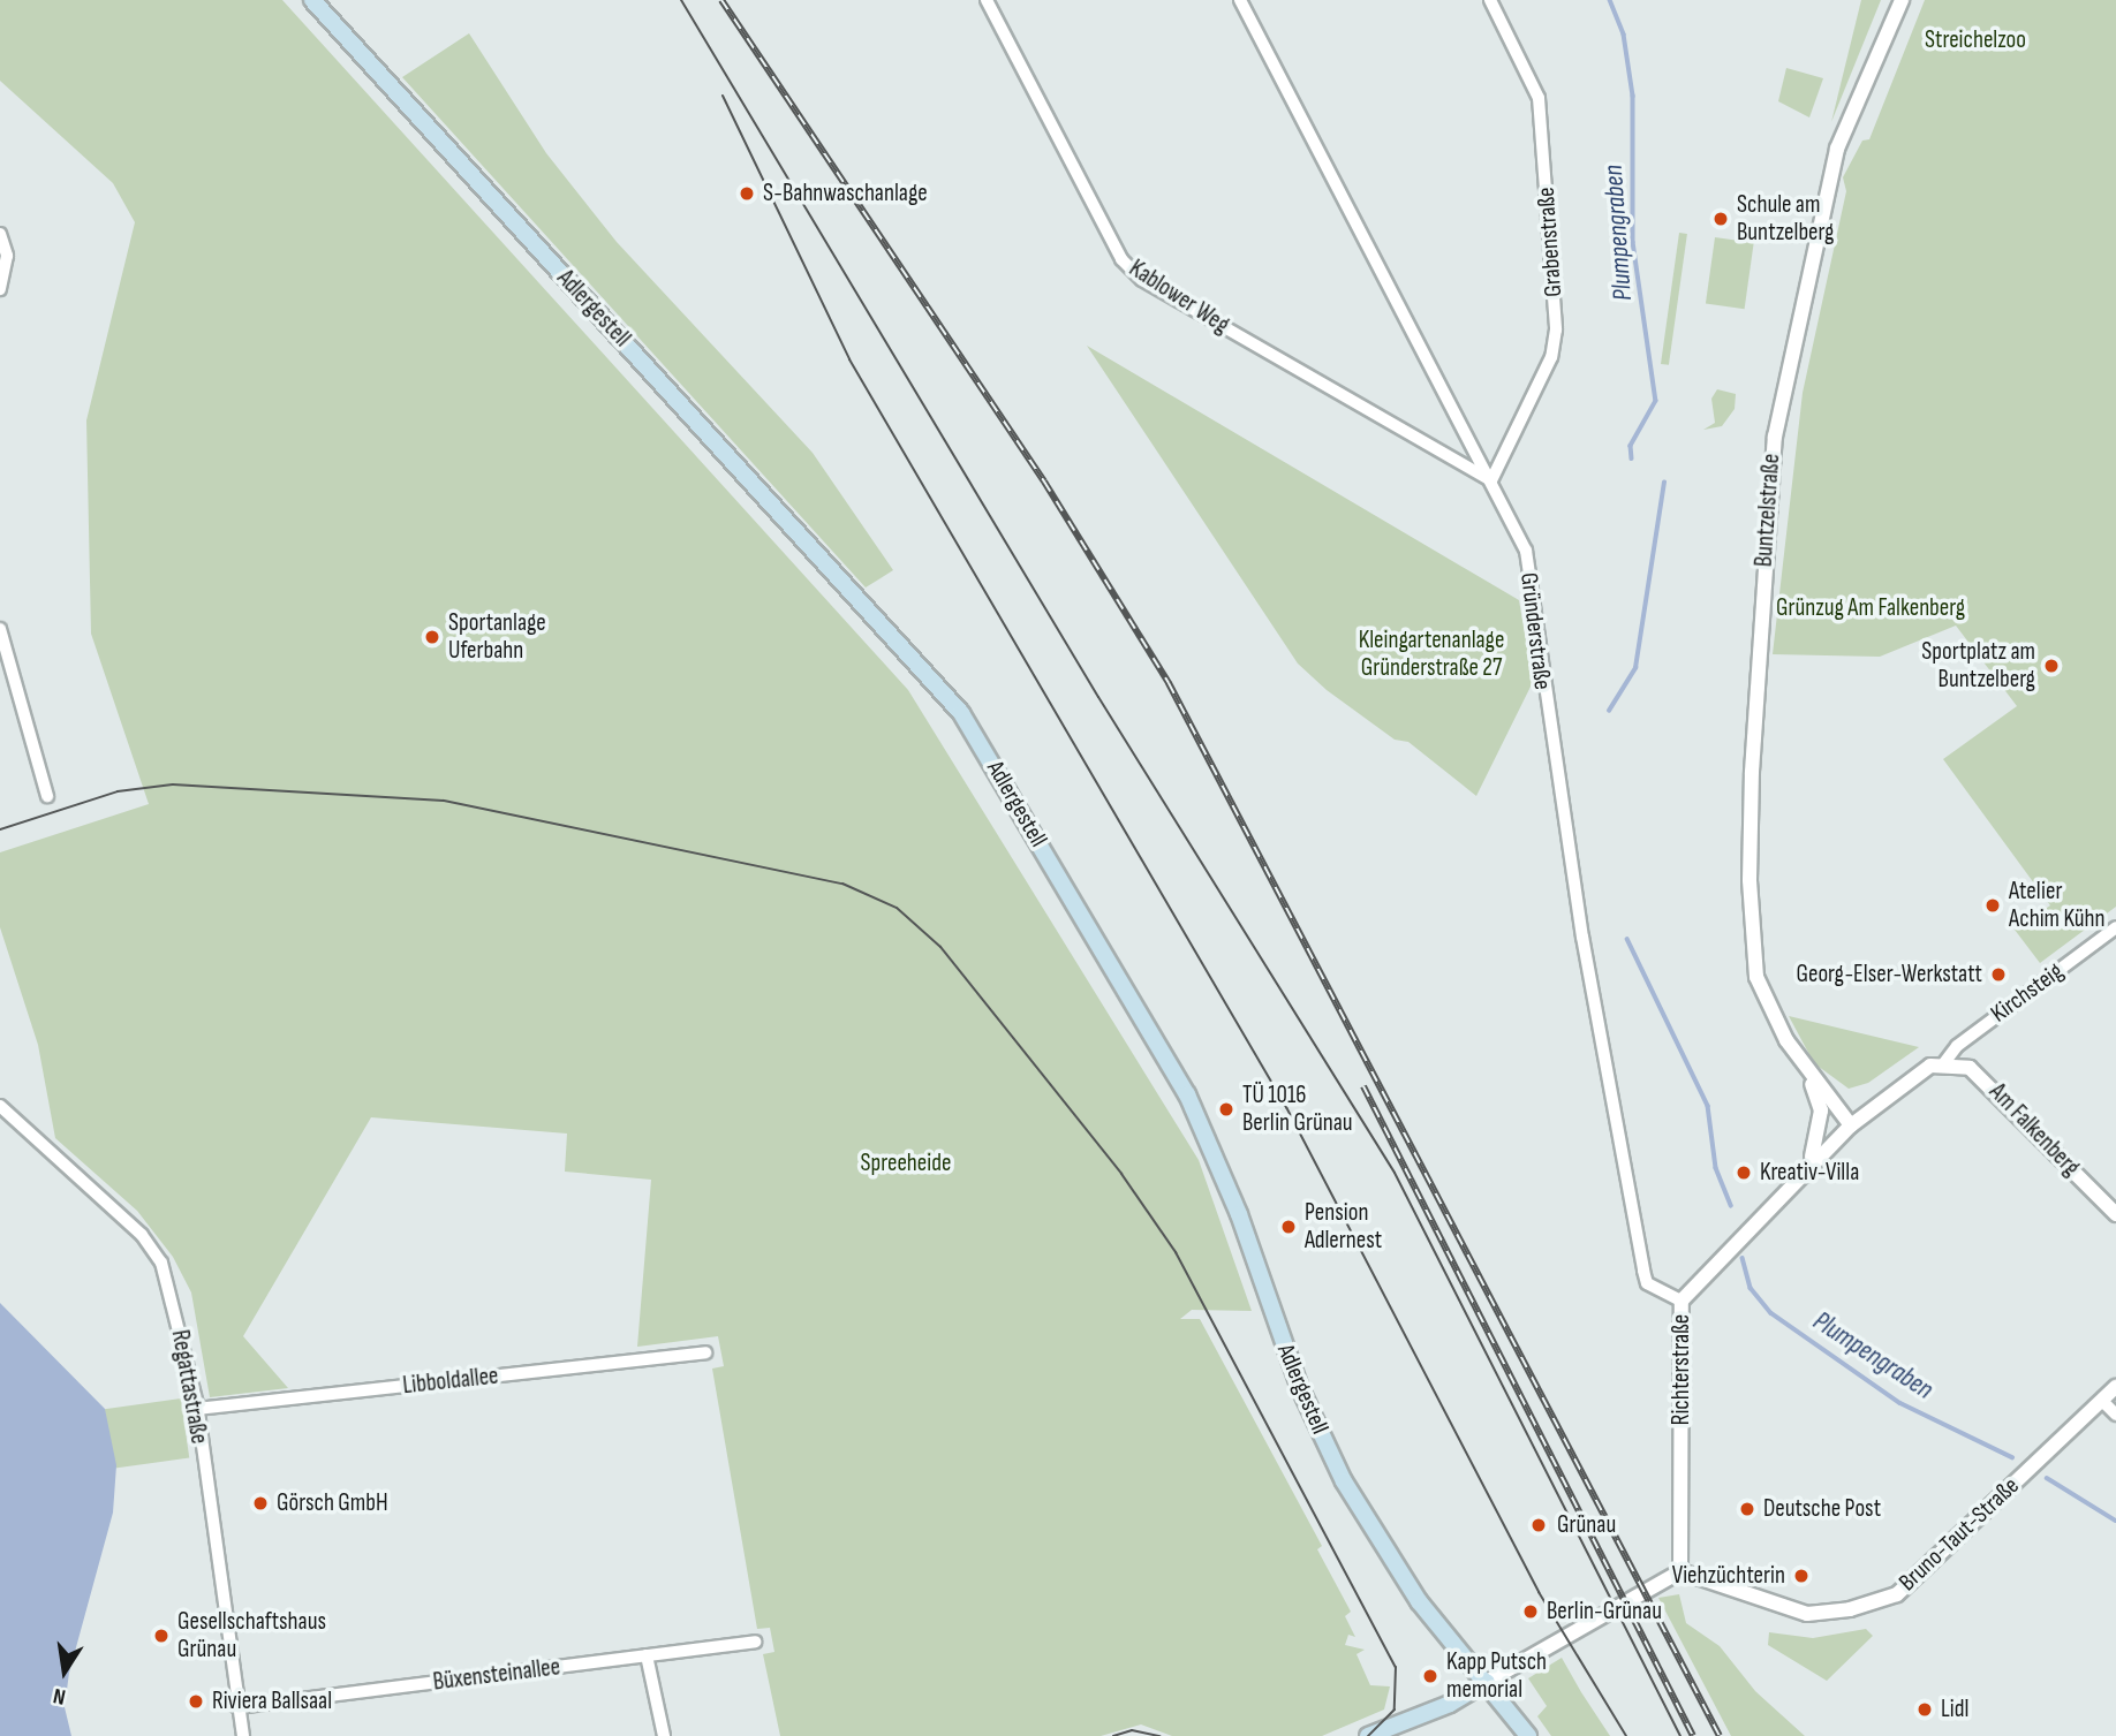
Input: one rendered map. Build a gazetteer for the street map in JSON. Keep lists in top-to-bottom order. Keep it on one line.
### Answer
{"streets":{"main road":["Adlergestell"],"street":["Grabenstraße","Kablower Weg","Buntzelstraße","Gründerstraße","Kirchsteig","Am Falkenberg","Richterstraße","Libboldallee","Regattastraße","Bruno-Taut-Straße","Büxensteinallee"]},"crossings":[["Grabenstraße","Kablower Weg"],["Grabenstraße","Gründerstraße"],["Kablower Weg","Gründerstraße"],["Buntzelstraße","Richterstraße"],["Gründerstraße","Richterstraße"],["Kirchsteig","Am Falkenberg"],["Kirchsteig","Richterstraße"],["Am Falkenberg","Richterstraße"],["Richterstraße","Bruno-Taut-Straße"],["Libboldallee","Regattastraße"],["Regattastraße","Büxensteinallee"]],"water":["Plumpengraben"],"parks":["Streichelzoo","Grünzug Am Falkenberg","Kleingartenanlage Gründerstraße 27","Spreeheide"],"places":["S-Bahnwaschanlage","Schule am Buntzelberg","Sportanlage Uferbahn","Sportplatz am Buntzelberg","Atelier Achim Kühn","Georg-Elser-Werkstatt","TÜ 1016 Berlin Grünau","Kreativ-Villa","Pension Adlernest","Görsch GmbH","Deutsche Post","Grünau","Viehzüchterin","Berlin-Grünau","Gesellschaftshaus Grünau","Kapp Putsch memorial","Riviera Ballsaal","Lidl"],"north":"bottom"}
